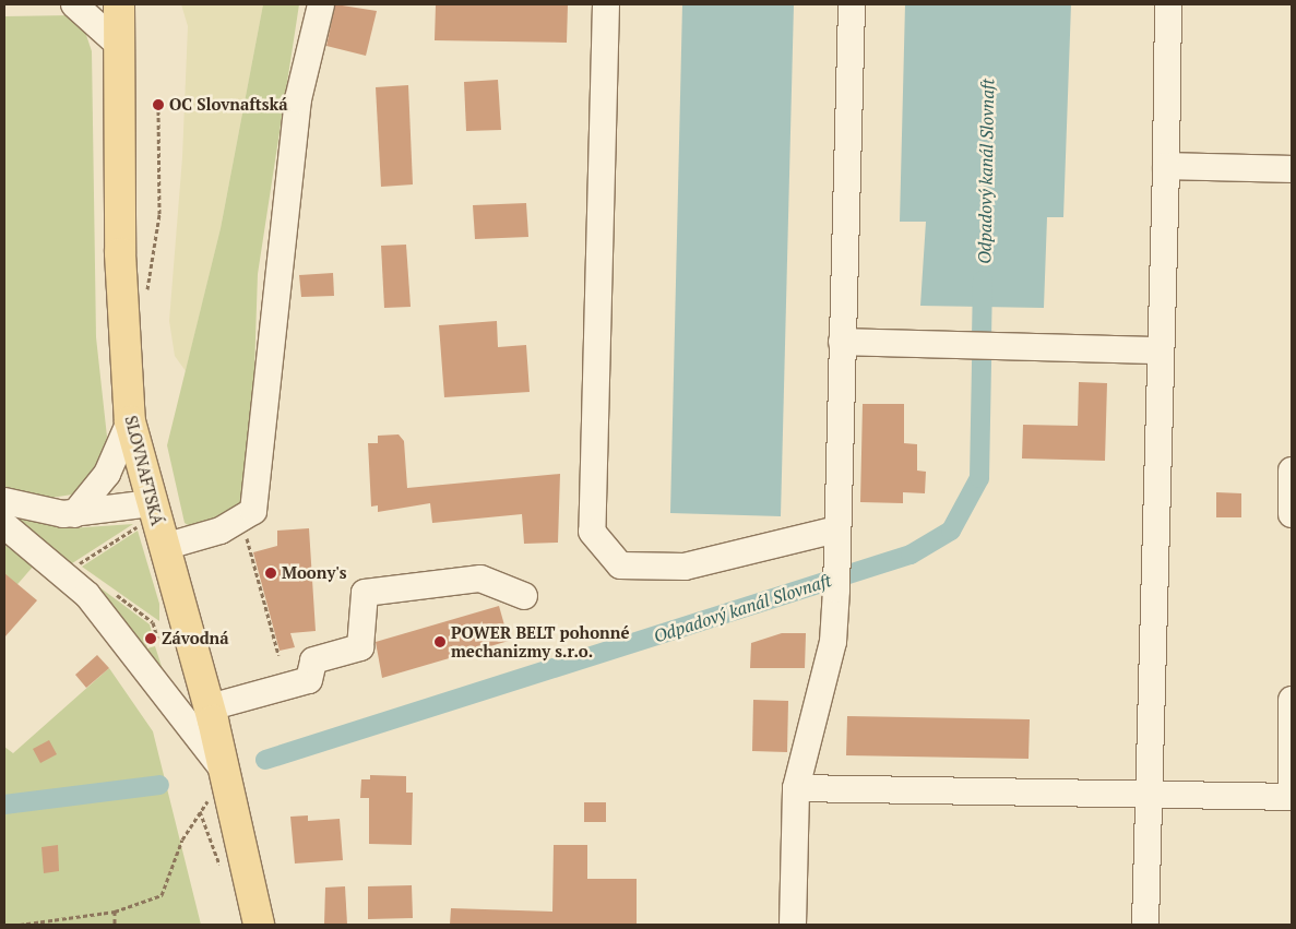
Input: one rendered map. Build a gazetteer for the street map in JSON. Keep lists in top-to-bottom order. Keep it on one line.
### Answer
{"streets":{"main road":["SLOVNAFTSKÁ"]},"water":["Odpadový kanál Slovnaft"],"places":["OC Slovnaftská","Moony's","Závodná","POWER BELT pohonné mechanizmy s.r.o."]}
